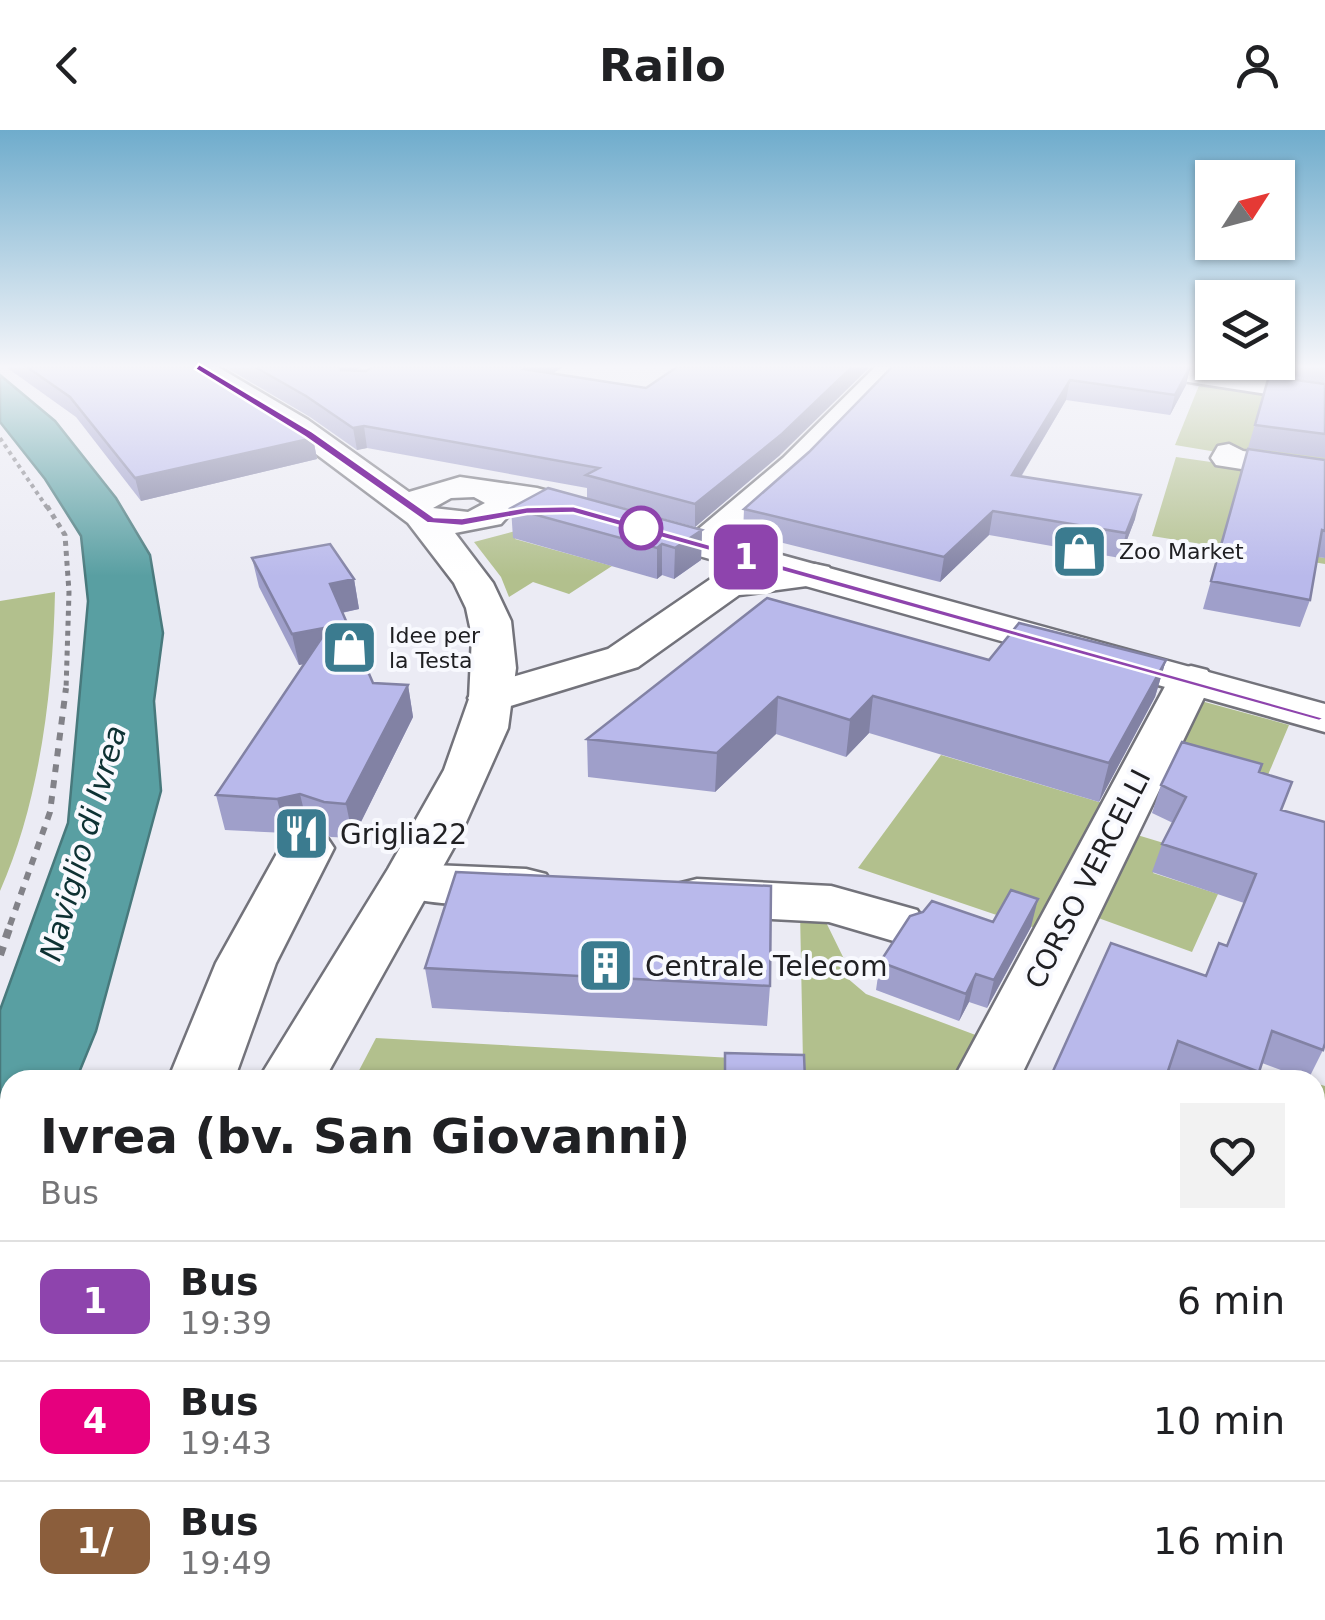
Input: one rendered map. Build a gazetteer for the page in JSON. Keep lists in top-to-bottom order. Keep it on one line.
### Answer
{"streets":{"main road":["CORSO VERCELLI"]},"water":["Naviglio di Ivrea"],"places":{"shop":["Zoo Market","Idee per la Testa"],"restaurant":["Griglia22"],"building":["Centrale Telecom"]},"lines":["bus line 1"],"north":"top right","page":{"header":"Railo","on_map":"1","heading":["Ivrea (bv. San Giovanni)","Bus"],"list":[{"mark":"1","name":"Bus","note":"19:39","value":"6 min"},{"mark":"4","name":"Bus","note":"19:43","value":"10 min"},{"mark":"1/","name":"Bus","note":"19:49","value":"16 min"}]}}
